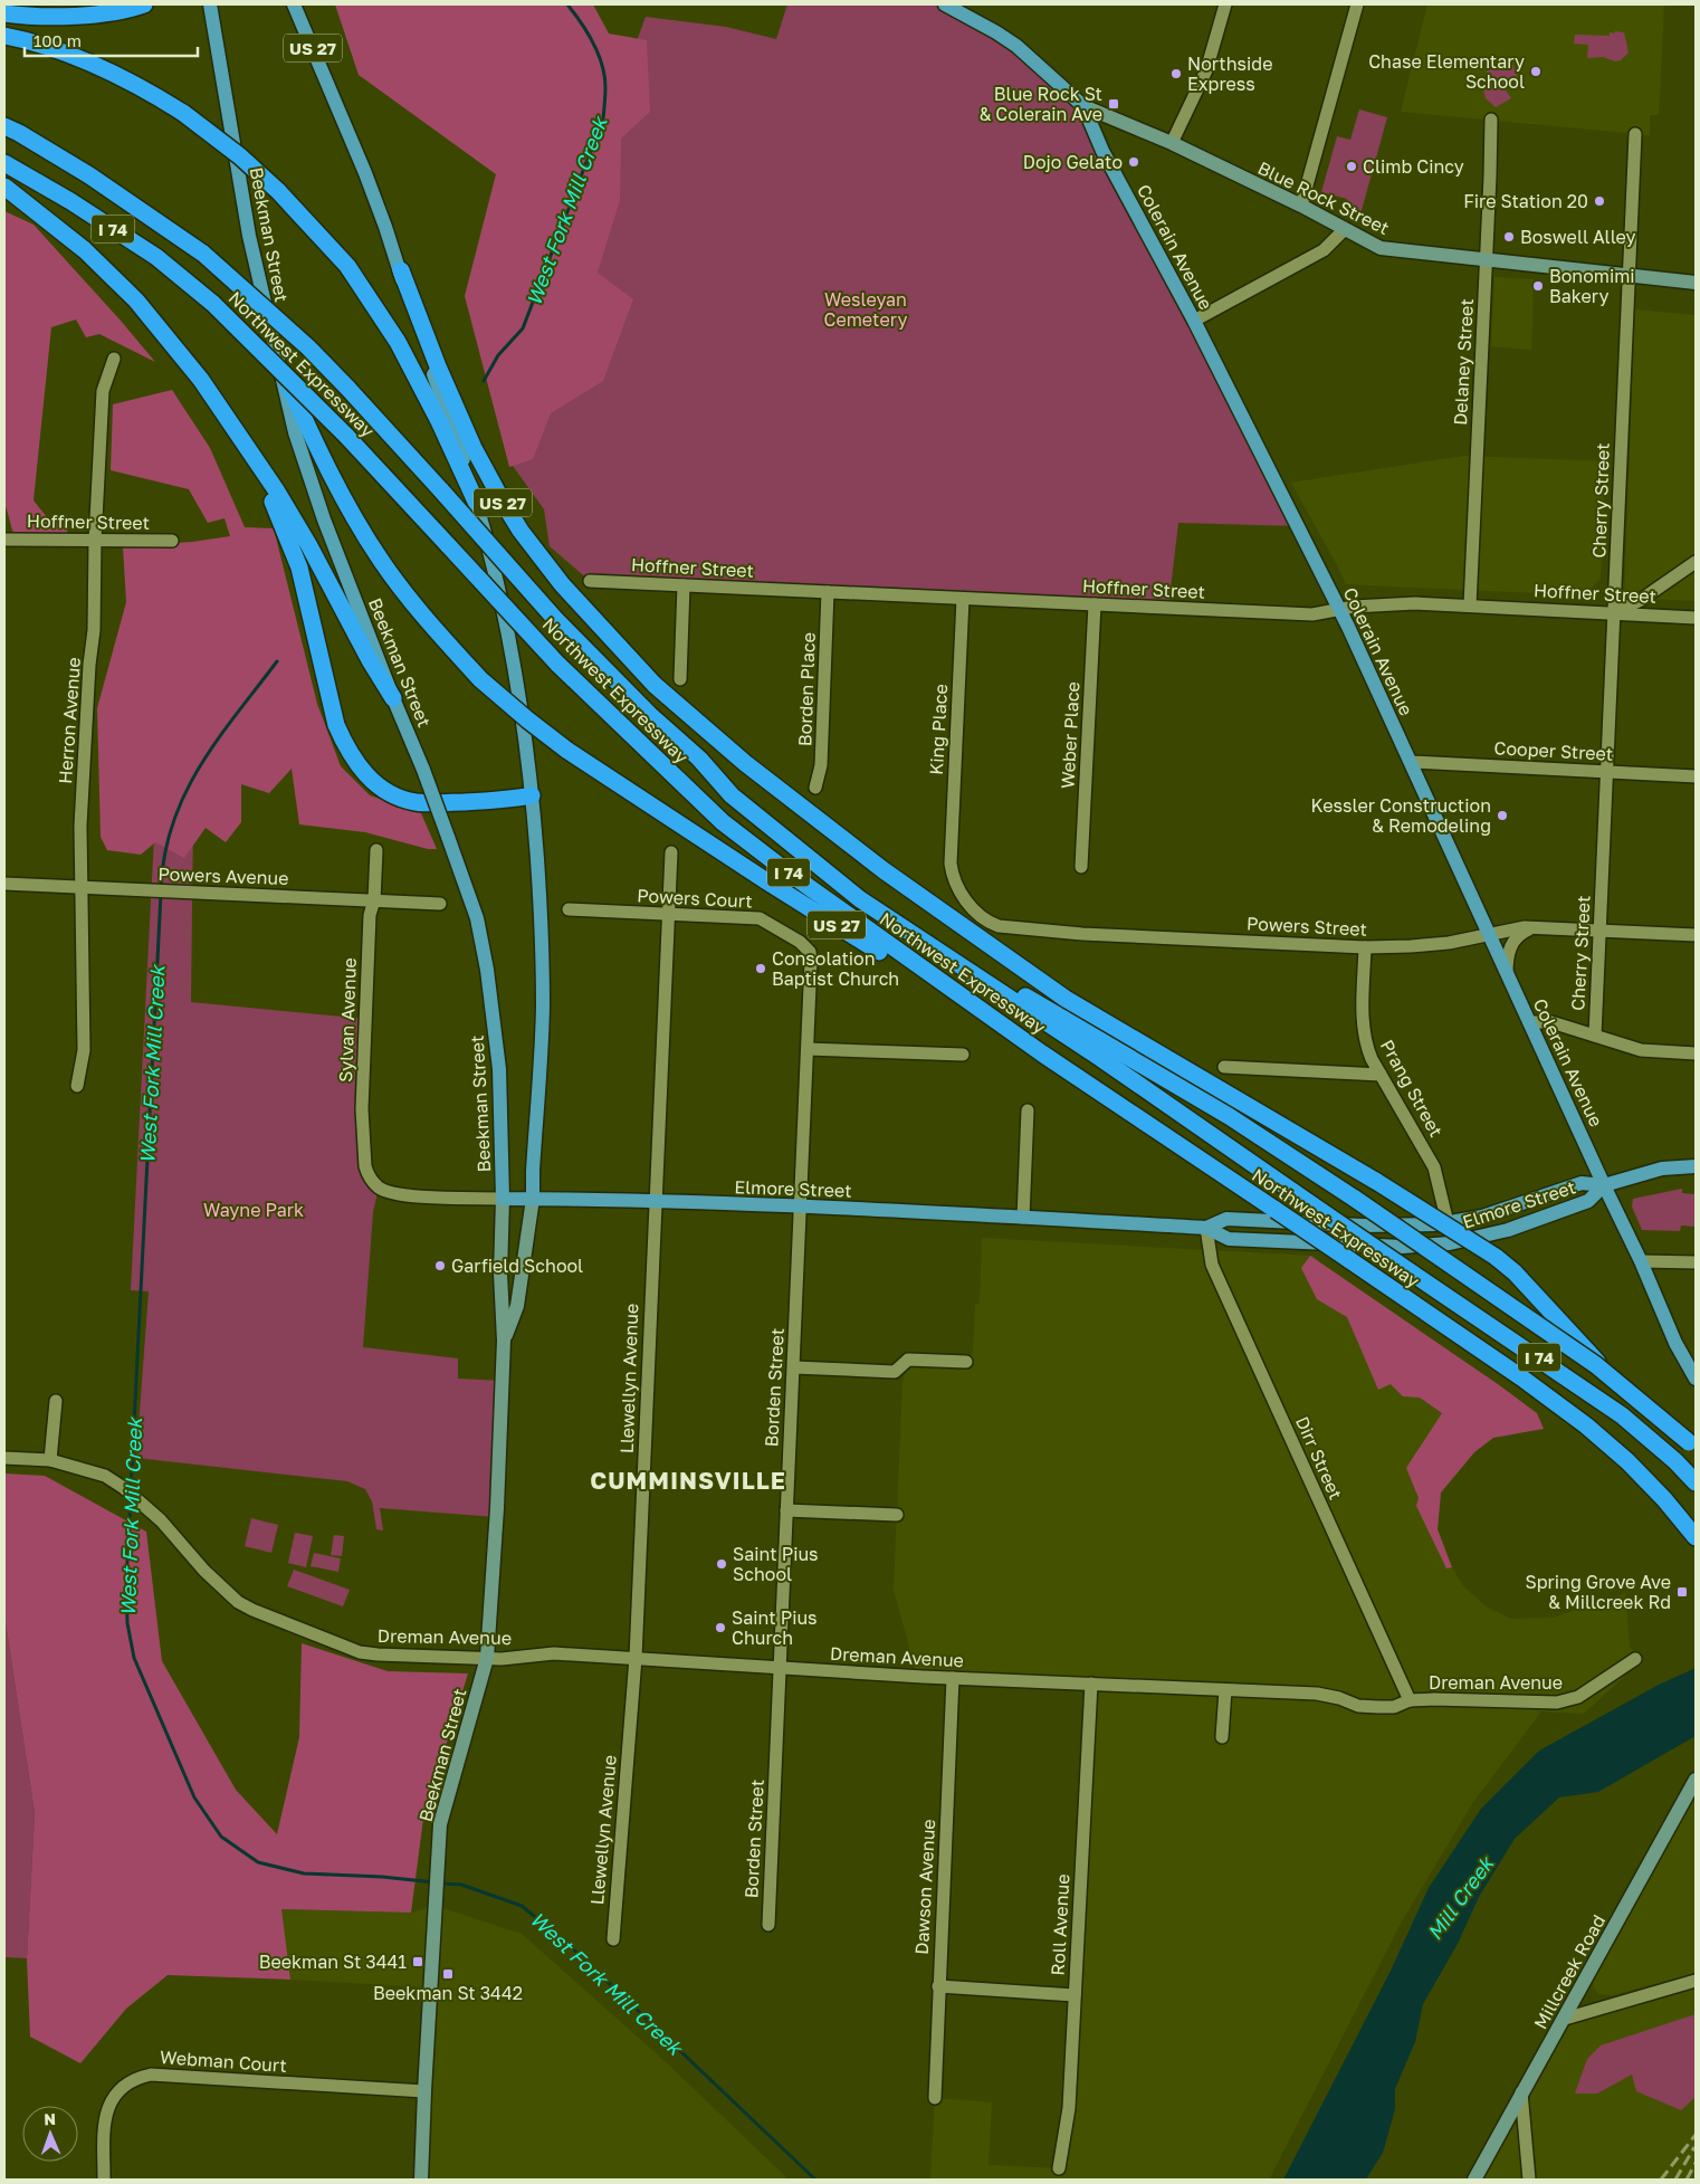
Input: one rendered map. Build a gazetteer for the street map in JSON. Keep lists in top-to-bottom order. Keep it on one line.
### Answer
{"streets":{"highway":["US 27","I 74","Northwest Expressway"],"main road":["Blue Rock Street","Beekman Street","Colerain Avenue","Elmore Street","Millcreek Road"],"street":["Delaney Street","Cherry Street","Hoffner Street","Borden Place","Herron Avenue","King Place","Weber Place","Cooper Street","Powers Avenue","Powers Court","Powers Street","Sylvan Avenue","Prang Street","Llewellyn Avenue","Borden Street","Dirr Street","Dreman Avenue","Dawson Avenue","Roll Avenue","Webman Court"]},"crossings":[["US 27","Beekman Street"],["US 27","Northwest Expressway"],["Blue Rock Street","Colerain Avenue"],["Blue Rock Street","Delaney Street"],["Blue Rock Street","Cherry Street"],["Beekman Street","Elmore Street"],["Beekman Street","Dreman Avenue"],["Beekman Street","Webman Court"],["Colerain Avenue","Hoffner Street"],["Colerain Avenue","Cooper Street"],["Colerain Avenue","Powers Street"],["Colerain Avenue","Elmore Street"],["Delaney Street","Hoffner Street"],["Cherry Street","Hoffner Street"],["Cherry Street","Cooper Street"],["Cherry Street","Powers Street"],["Hoffner Street","Borden Place"],["Hoffner Street","Herron Avenue"],["Hoffner Street","King Place"],["Hoffner Street","Weber Place"],["Herron Avenue","Powers Avenue"],["King Place","Powers Street"],["Powers Avenue","Sylvan Avenue"],["Powers Court","Llewellyn Avenue"],["Powers Court","Borden Street"],["Powers Street","Prang Street"],["Sylvan Avenue","Elmore Street"],["Prang Street","Elmore Street"],["Elmore Street","Llewellyn Avenue"],["Elmore Street","Borden Street"],["Elmore Street","Dirr Street"],["Llewellyn Avenue","Dreman Avenue"],["Borden Street","Dreman Avenue"],["Dirr Street","Dreman Avenue"],["Dreman Avenue","Dawson Avenue"],["Dreman Avenue","Roll Avenue"]],"districts":["CUMMINSVILLE"],"water":["West Fork Mill Creek","Mill Creek"],"parks":["Wesleyan Cemetery","Wayne Park"],"places":{"other":["Chase Elementary School","Northside Express","Dojo Gelato","Climb Cincy","Fire Station 20","Boswell Alley","Bonomimi Bakery","Kessler Construction & Remodeling","Consolation Baptist Church","Garfield School","Saint Pius School","Saint Pius Church"],"transit":["Blue Rock St & Colerain Ave","Spring Grove Ave & Millcreek Rd","Beekman St 3441","Beekman St 3442"]},"scale_bar":"100 m","north":"top"}
